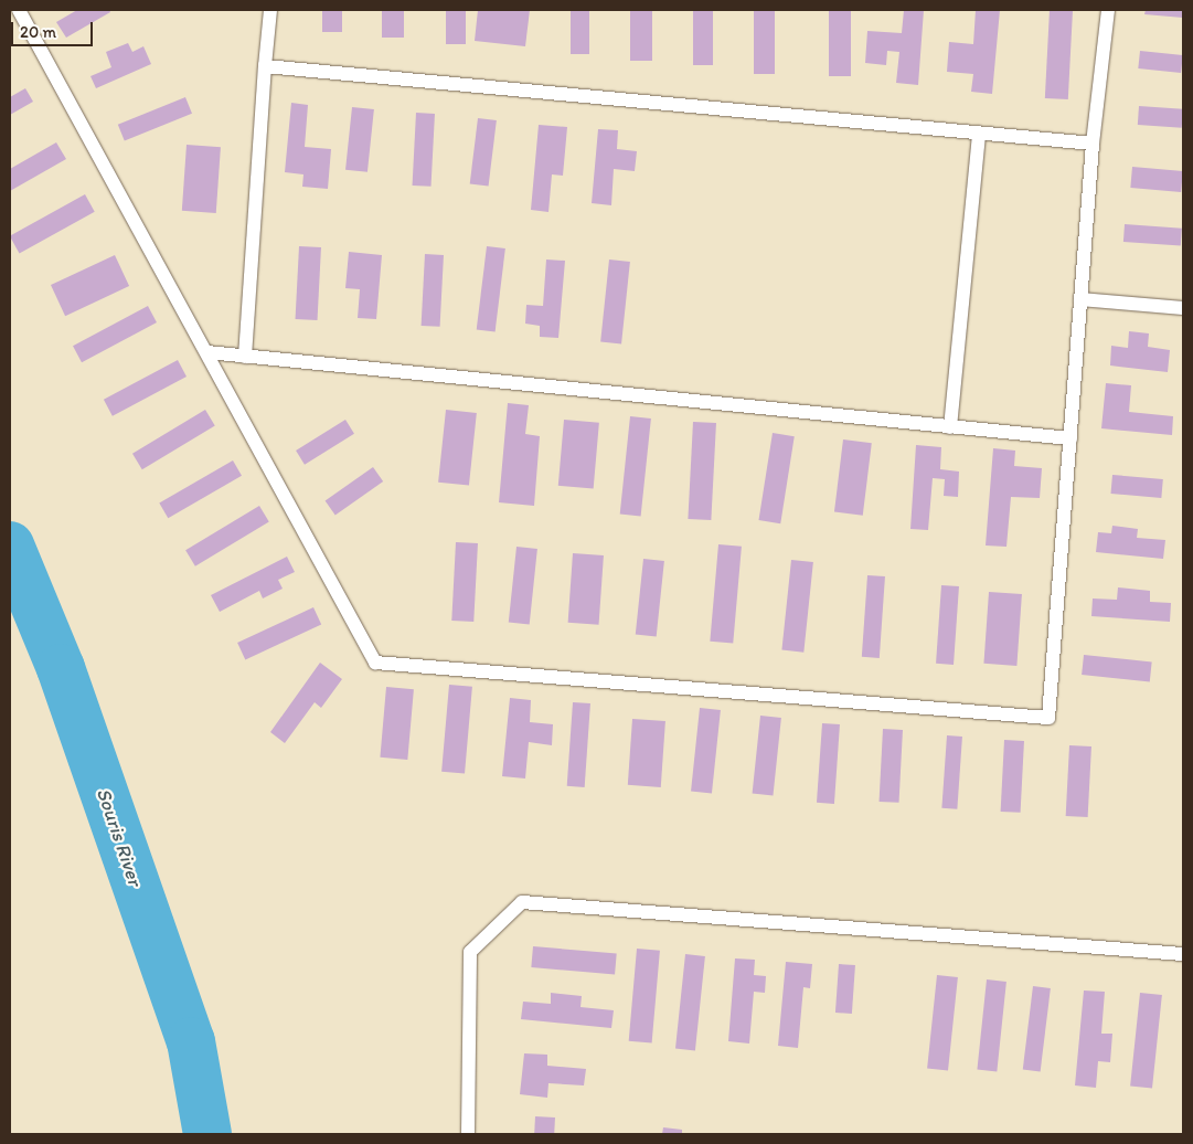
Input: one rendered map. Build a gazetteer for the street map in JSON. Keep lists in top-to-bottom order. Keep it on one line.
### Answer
{"water":["Souris River"],"scale_bar":"20 m"}
